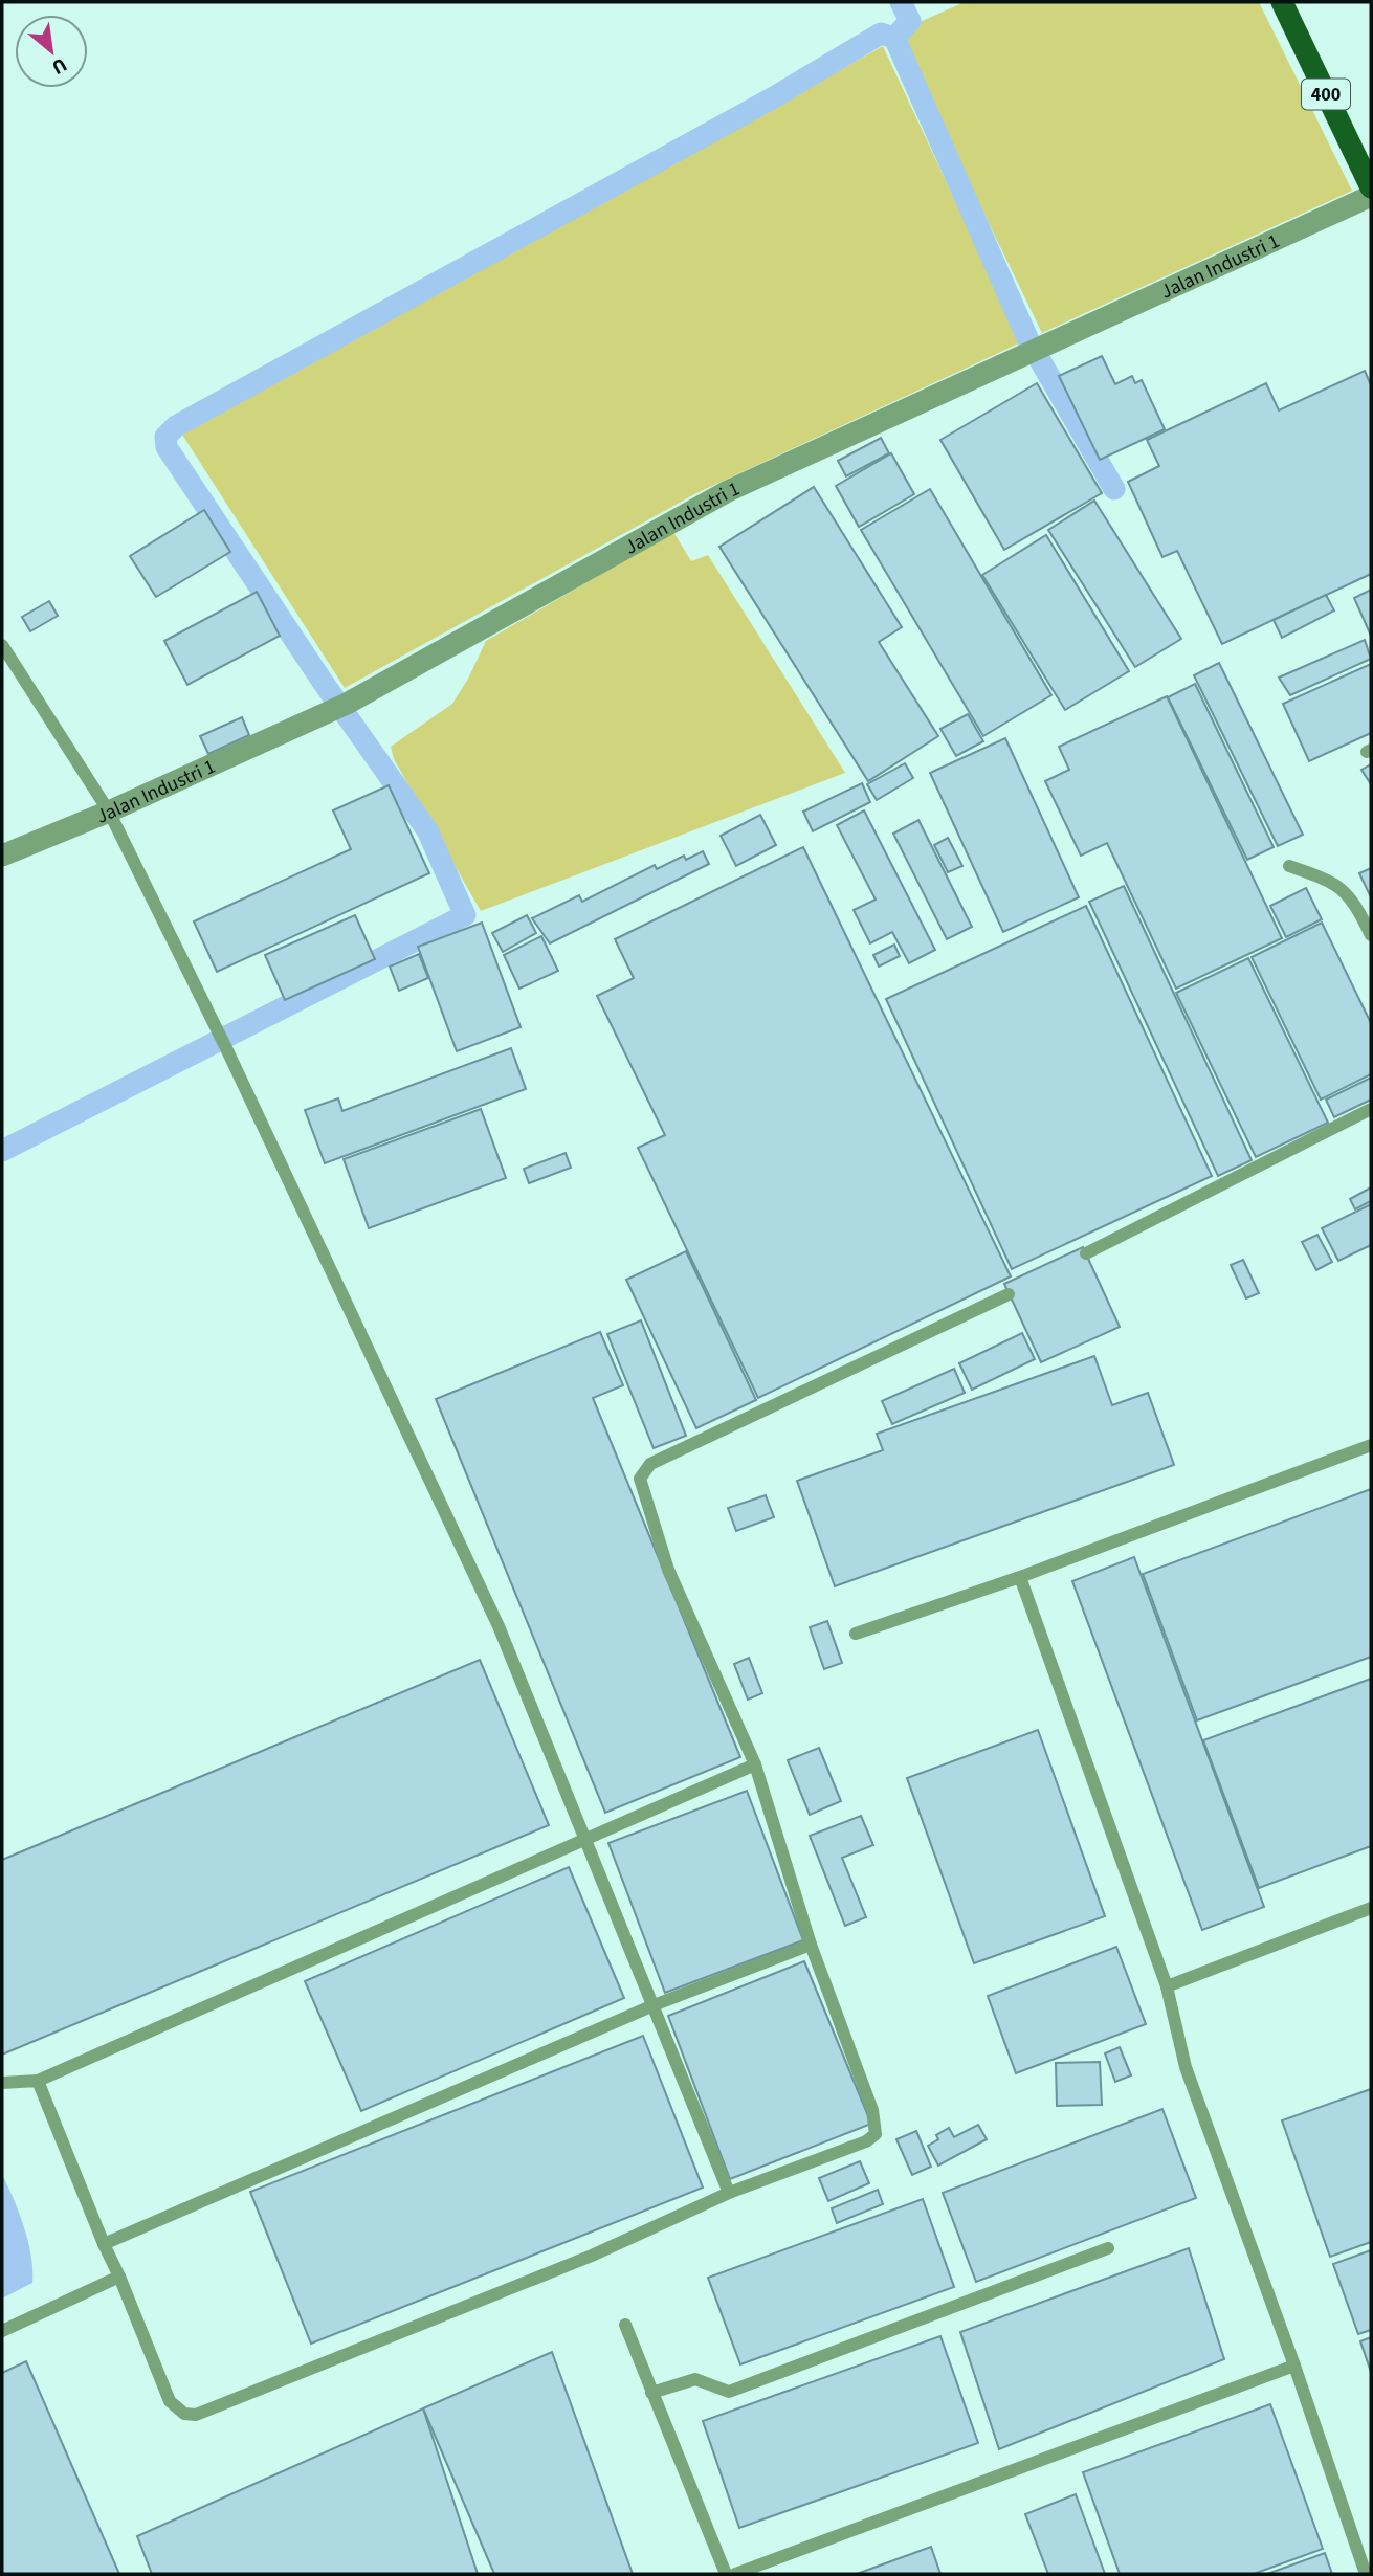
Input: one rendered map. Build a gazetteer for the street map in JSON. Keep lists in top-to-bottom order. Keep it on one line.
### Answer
{"streets":{"main road":["400"],"street":["Jalan Industri 1"]},"north":"bottom right"}
